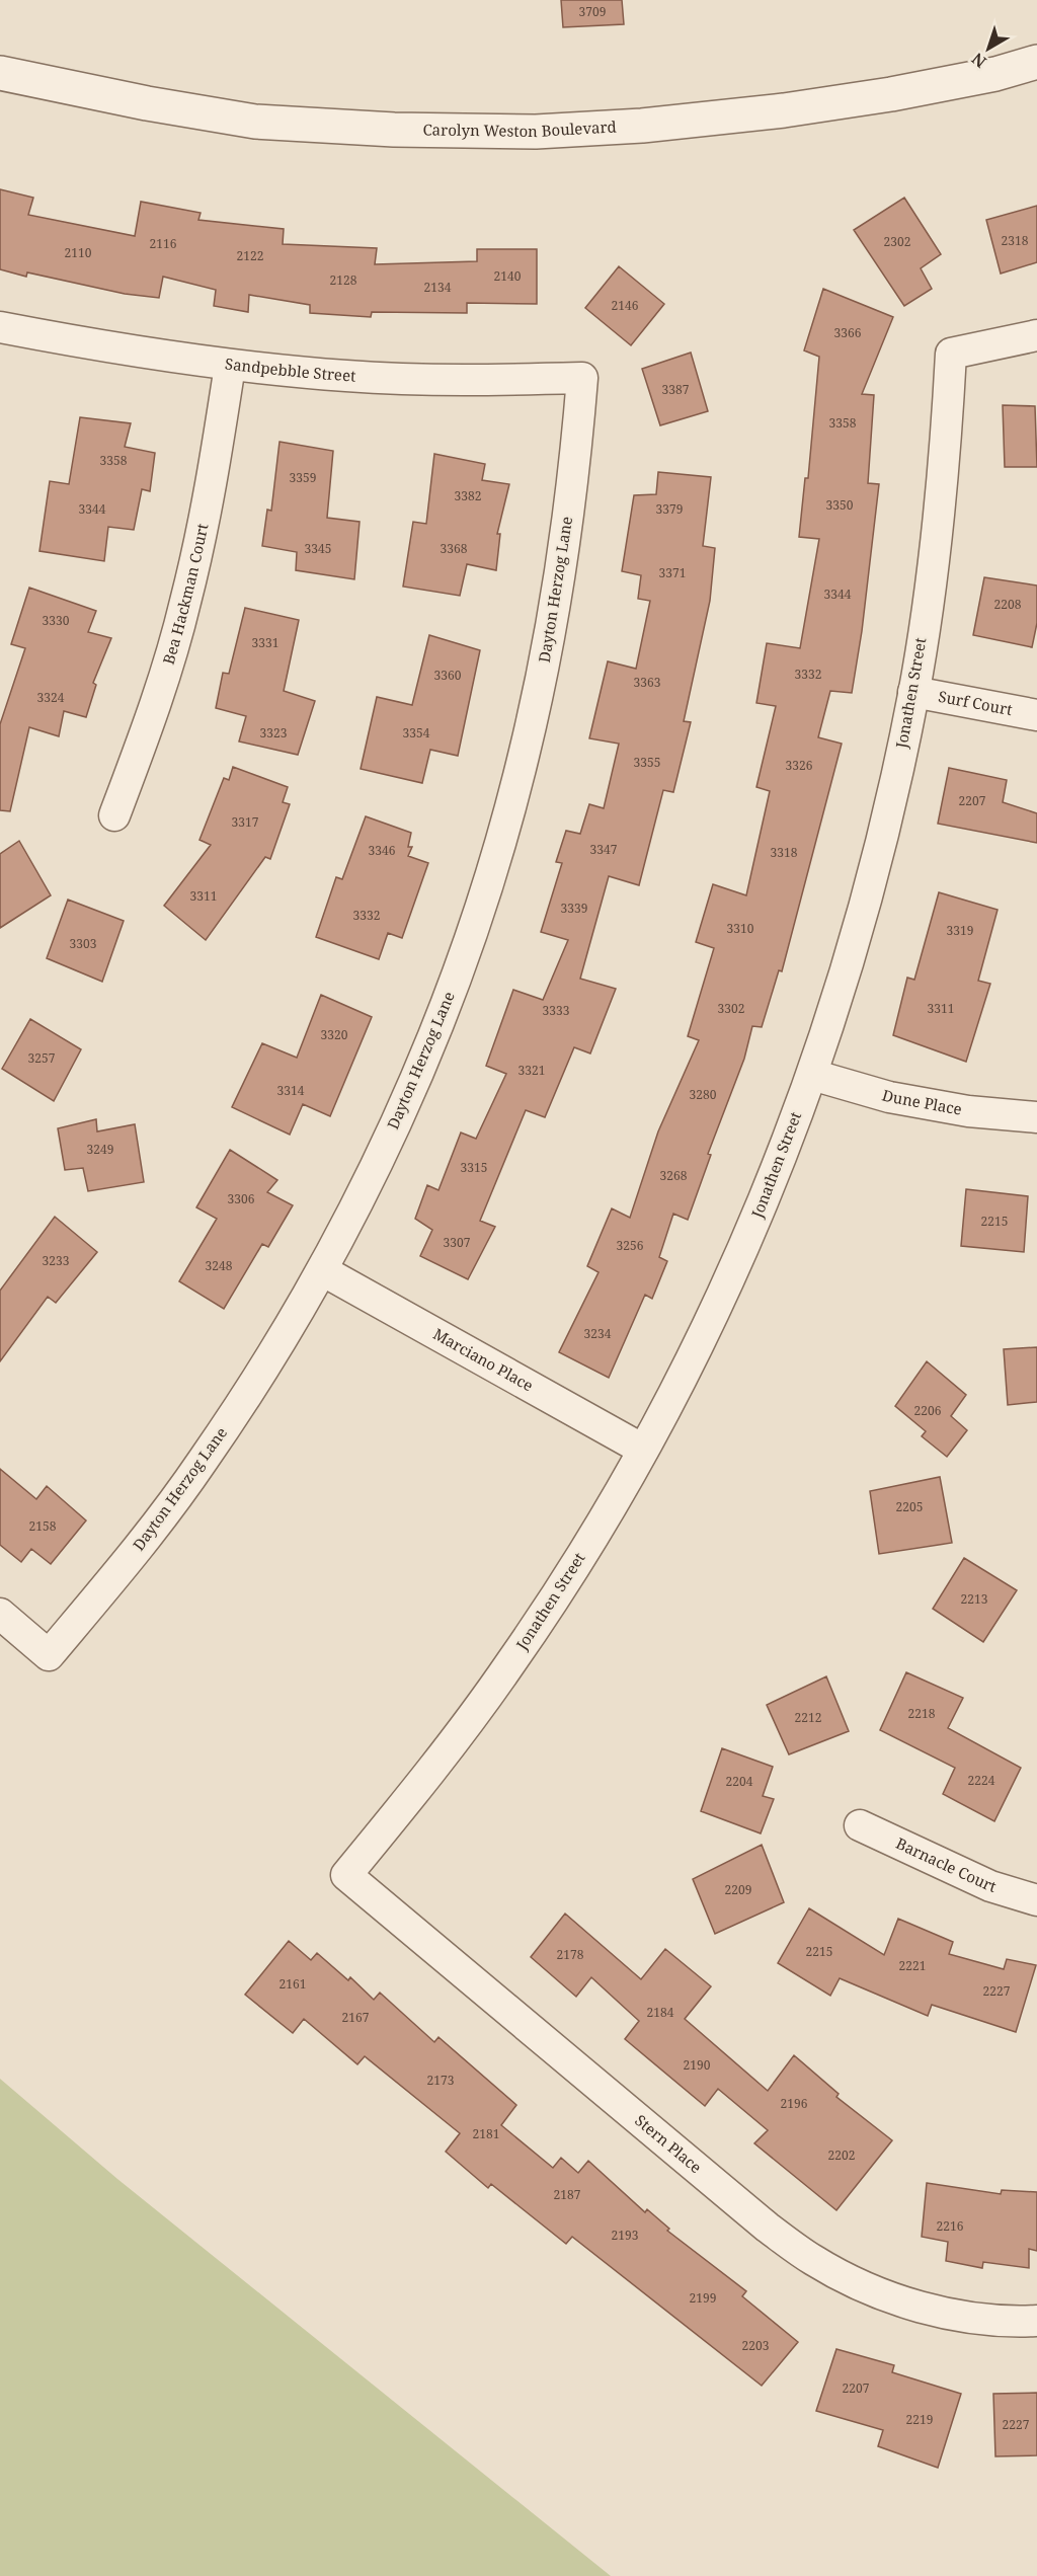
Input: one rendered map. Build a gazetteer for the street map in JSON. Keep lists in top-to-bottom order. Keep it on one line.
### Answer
{"streets":{"street":["Carolyn Weston Boulevard","Sandpebble Street","Dayton Herzog Lane","Bea Hackman Court","Jonathen Street","Surf Court","Dune Place","Marciano Place","Barnacle Court","Stern Place"]},"crossings":[["Sandpebble Street","Dayton Herzog Lane"],["Sandpebble Street","Bea Hackman Court"],["Dayton Herzog Lane","Marciano Place"],["Jonathen Street","Surf Court"],["Jonathen Street","Dune Place"],["Jonathen Street","Marciano Place"],["Jonathen Street","Stern Place"]],"house_numbers":["3709","2318","2302","2116","2110","2122","2140","2128","2134","2146","3366","3387","3358","3358","3359","3382","3350","3344","3379","3345","3368","3371","3344","2208","3330","3331","3332","3360","3363","3324","3323","3354","3355","3326","2207","3317","3347","3346","3318","3311","3339","3332","3310","3319","3303","3302","3311","3333","3320","3257","3321","3314","3280","3249","3315","3268","3306","2215","3307","3256","3233","3248","3234","2206","2205","2158","2213","2218","2212","2224","2204","2209","2215","2178","2221","2161","2227","2184","2167","2190","2173","2196","2181","2202","2187","2216","2193","2199","2203","2207","2219","2227"],"north":"bottom left"}
